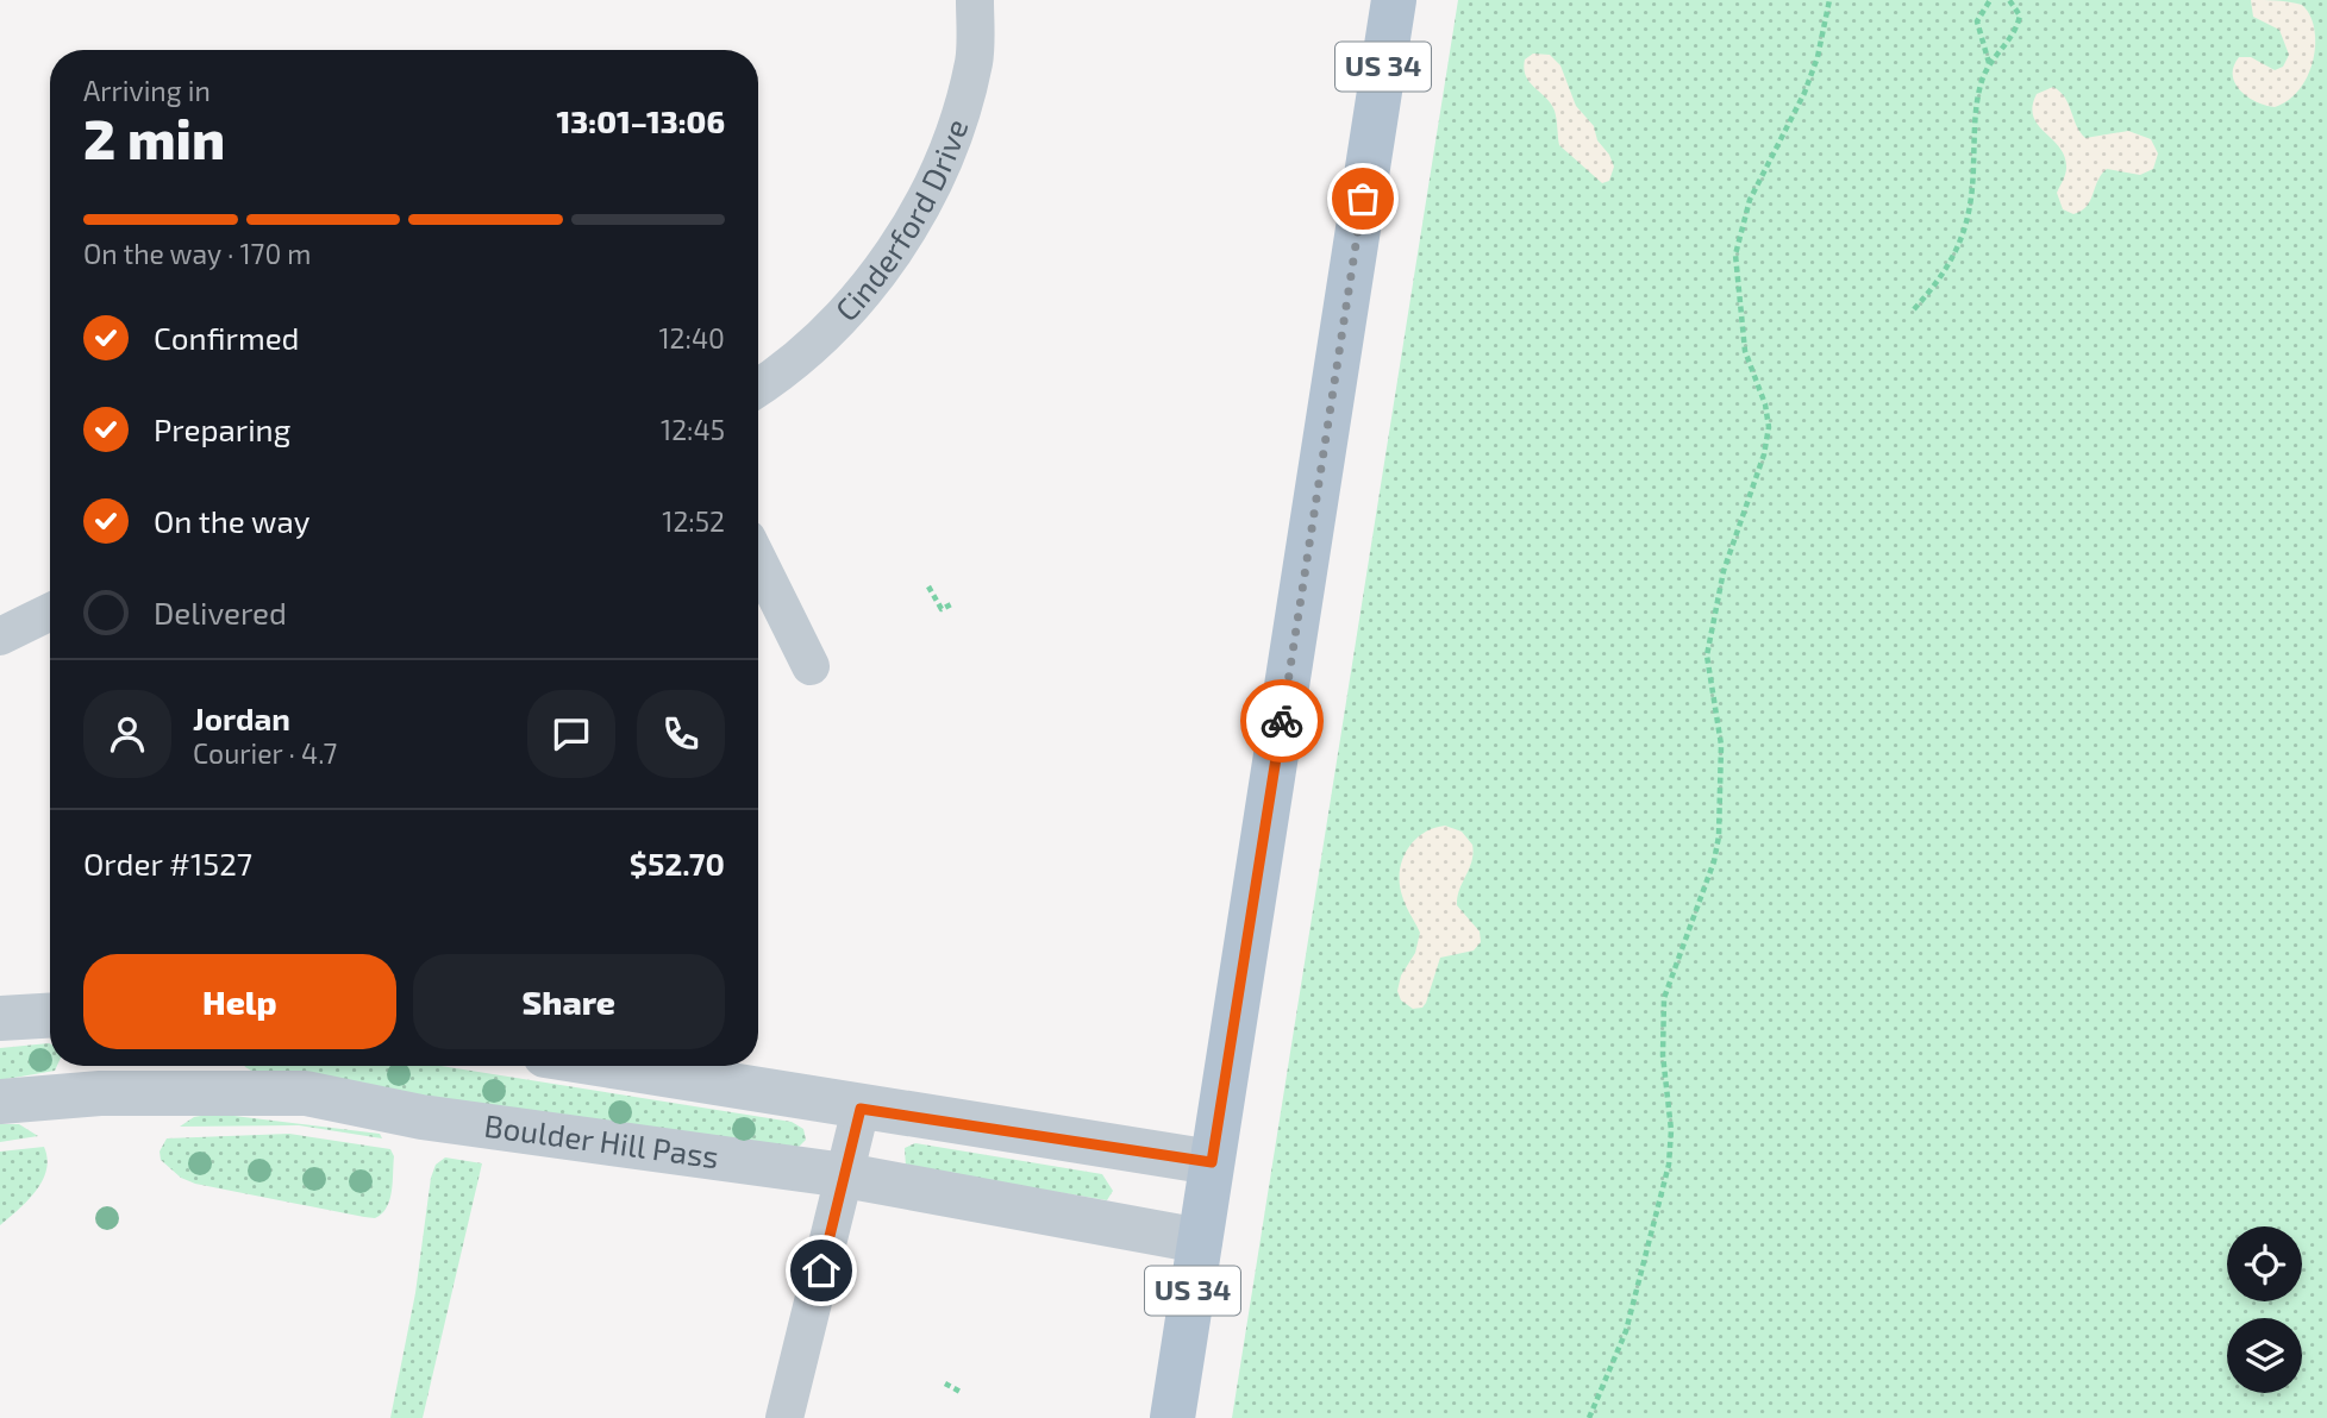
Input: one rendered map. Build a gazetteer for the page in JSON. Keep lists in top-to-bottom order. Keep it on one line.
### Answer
{"streets":{"main road":["US 34"],"street":["Cinderford Drive","Boulder Hill Pass"]},"crossings":[["US 34","Boulder Hill Pass"]],"page":{"heading":["2 min","Arriving in","13:01–13:06"],"panel":["Jordan","Courier · 4.7","Order #1527","$52.70"],"bar":"On the way · 170 m","list":[["Confirmed","12:40"],["Preparing","12:45"],["On the way","12:52"],"Delivered"],"buttons":["Help","Share"]}}
